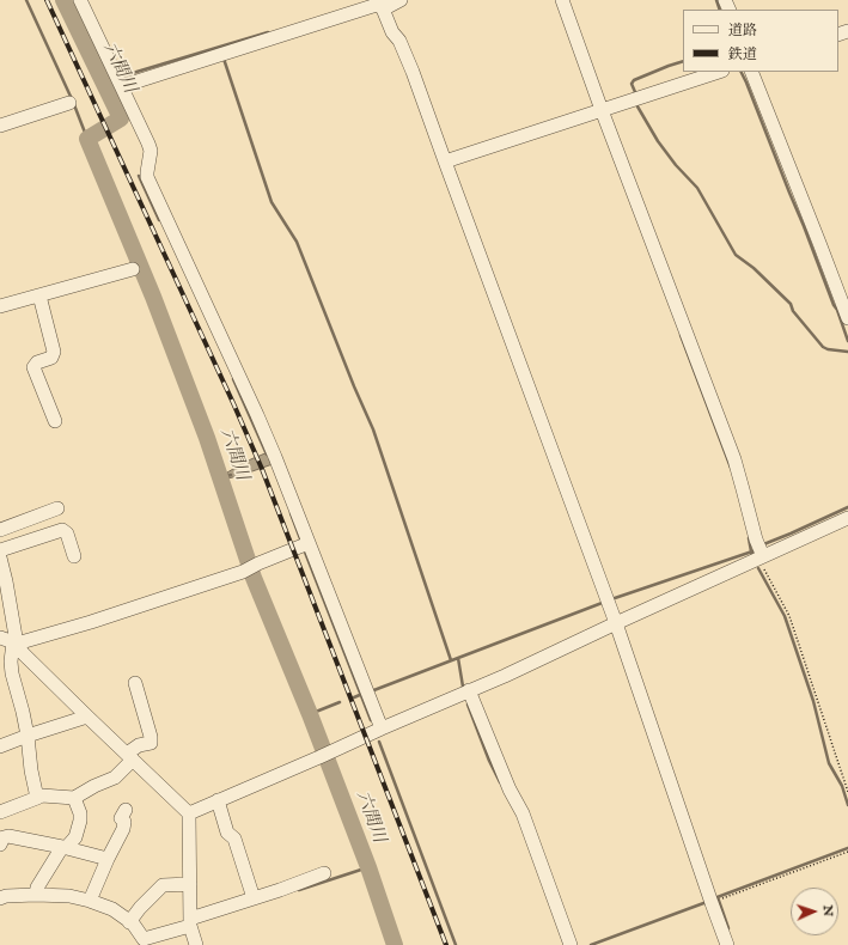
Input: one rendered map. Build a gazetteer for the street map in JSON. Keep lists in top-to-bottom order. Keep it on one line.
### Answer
{"water":["六間川"],"legend":["道路","鉄道"],"north":"right"}
